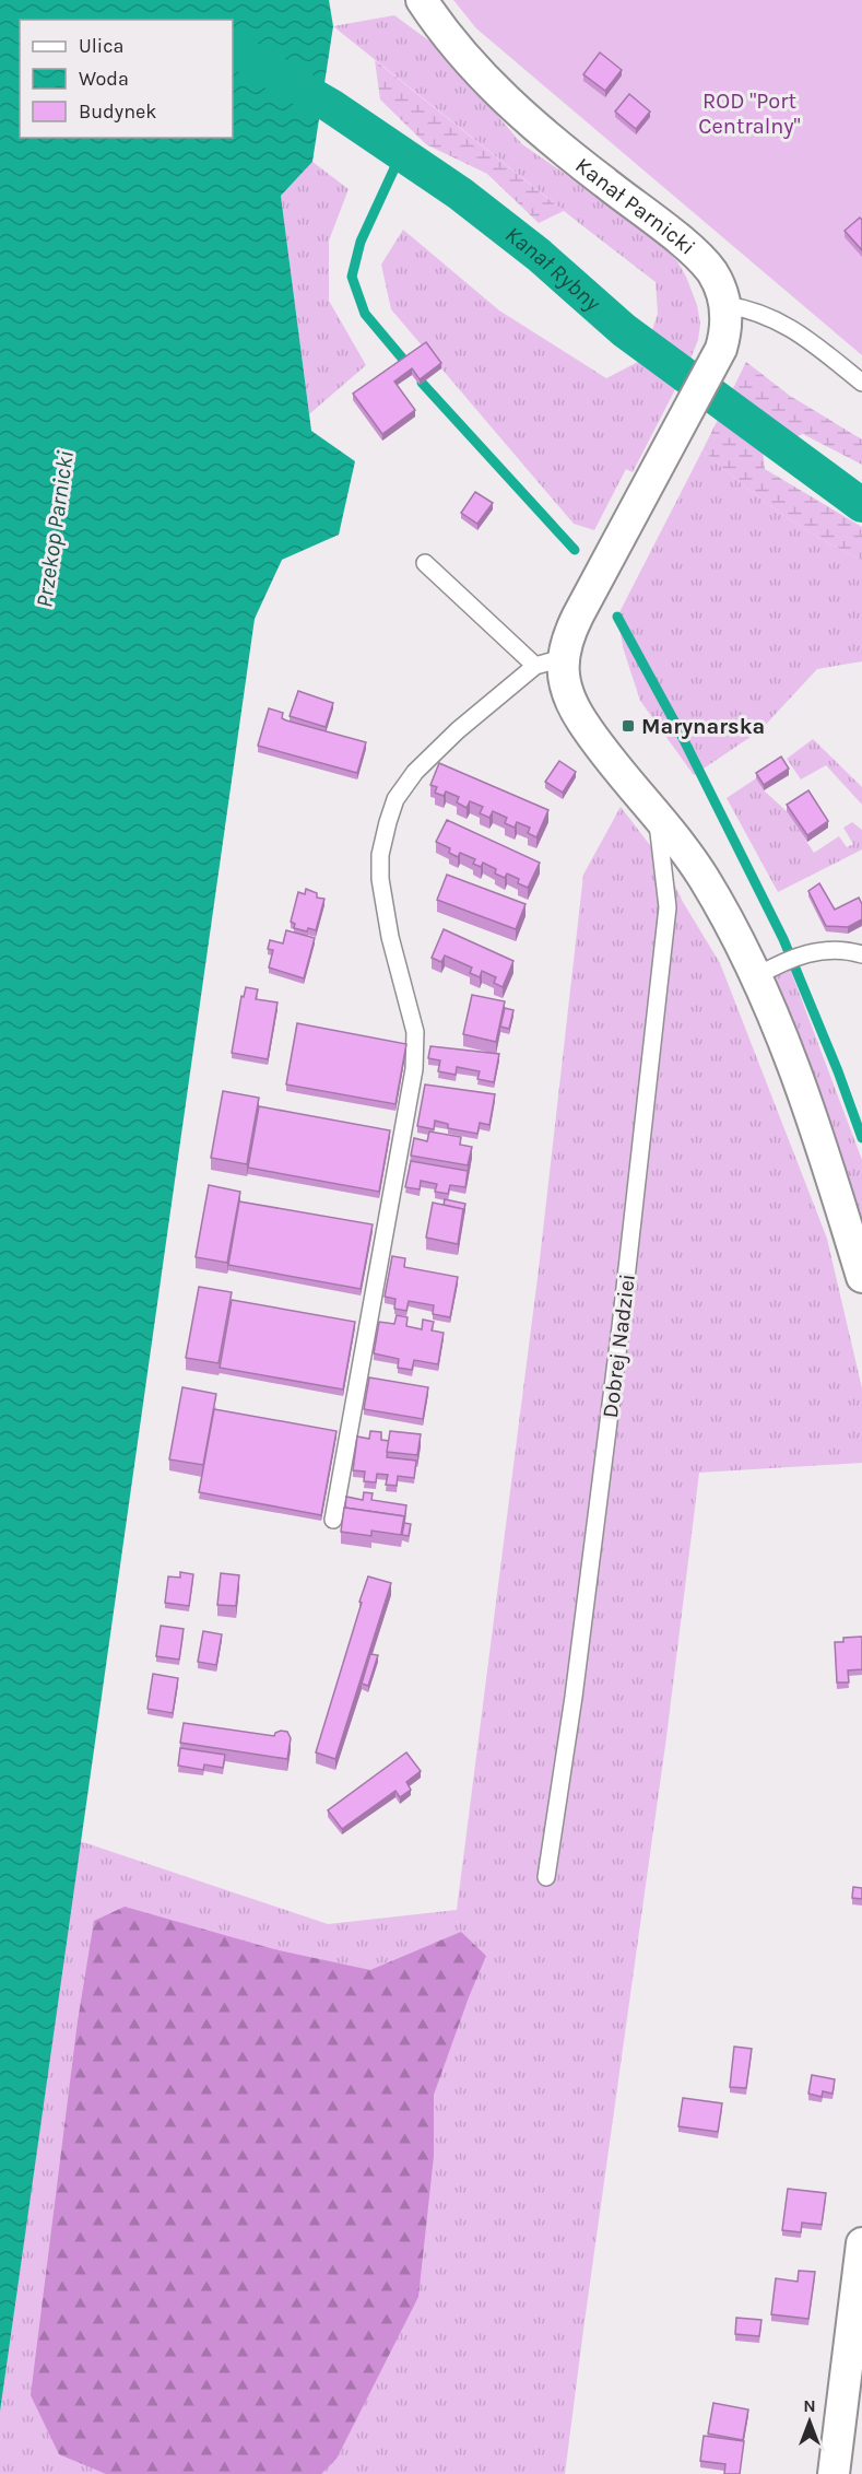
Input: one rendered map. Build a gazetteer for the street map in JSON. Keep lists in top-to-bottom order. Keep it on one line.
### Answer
{"streets":{"street":["Kanał Parnicki"],"lane":["Dobrej Nadziei"]},"water":["Kanał Rybny","Przekop Parnicki"],"parks":["ROD \"Port Centralny\""],"places":{"transit":["Marynarska"]},"legend":["Ulica","Woda","Budynek"],"north":"top"}
